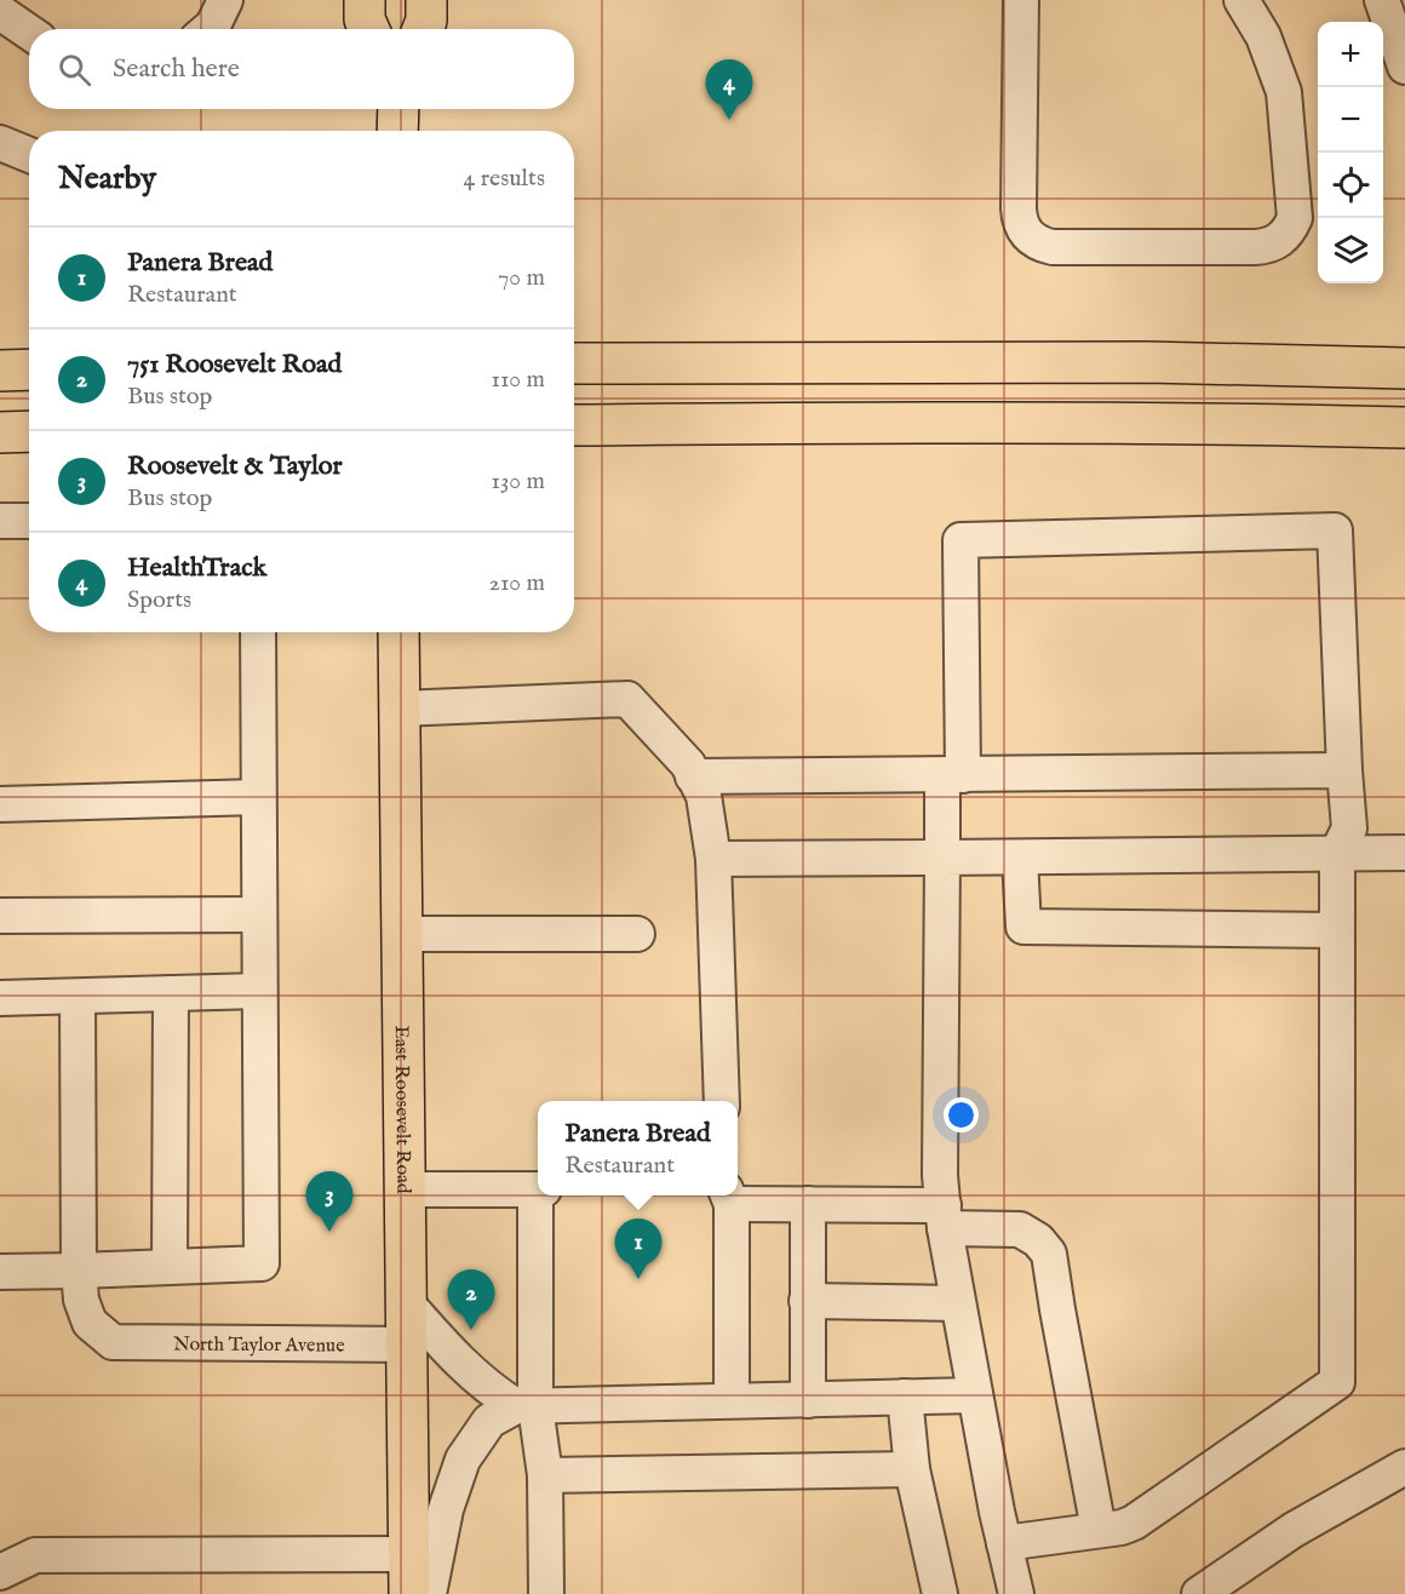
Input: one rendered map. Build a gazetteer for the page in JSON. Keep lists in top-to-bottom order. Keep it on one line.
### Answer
{"streets":{"main road":["East Roosevelt Road"],"street":["North Taylor Avenue"]},"crossings":[["East Roosevelt Road","North Taylor Avenue"]],"page":{"map_buttons":["+","−"],"search":"Search here","pins":["4","3","1","2"],"heading":["Nearby","4 results"],"list":[{"mark":"1","name":"Panera Bread","note":"Restaurant","value":"70 m"},{"mark":"2","name":"751 Roosevelt Road","note":"Bus stop","value":"110 m"},{"mark":"3","name":"Roosevelt & Taylor","note":"Bus stop","value":"130 m"},{"mark":"4","name":"HealthTrack","note":"Sports","value":"210 m"}],"popup":["Panera Bread","Restaurant"]}}
